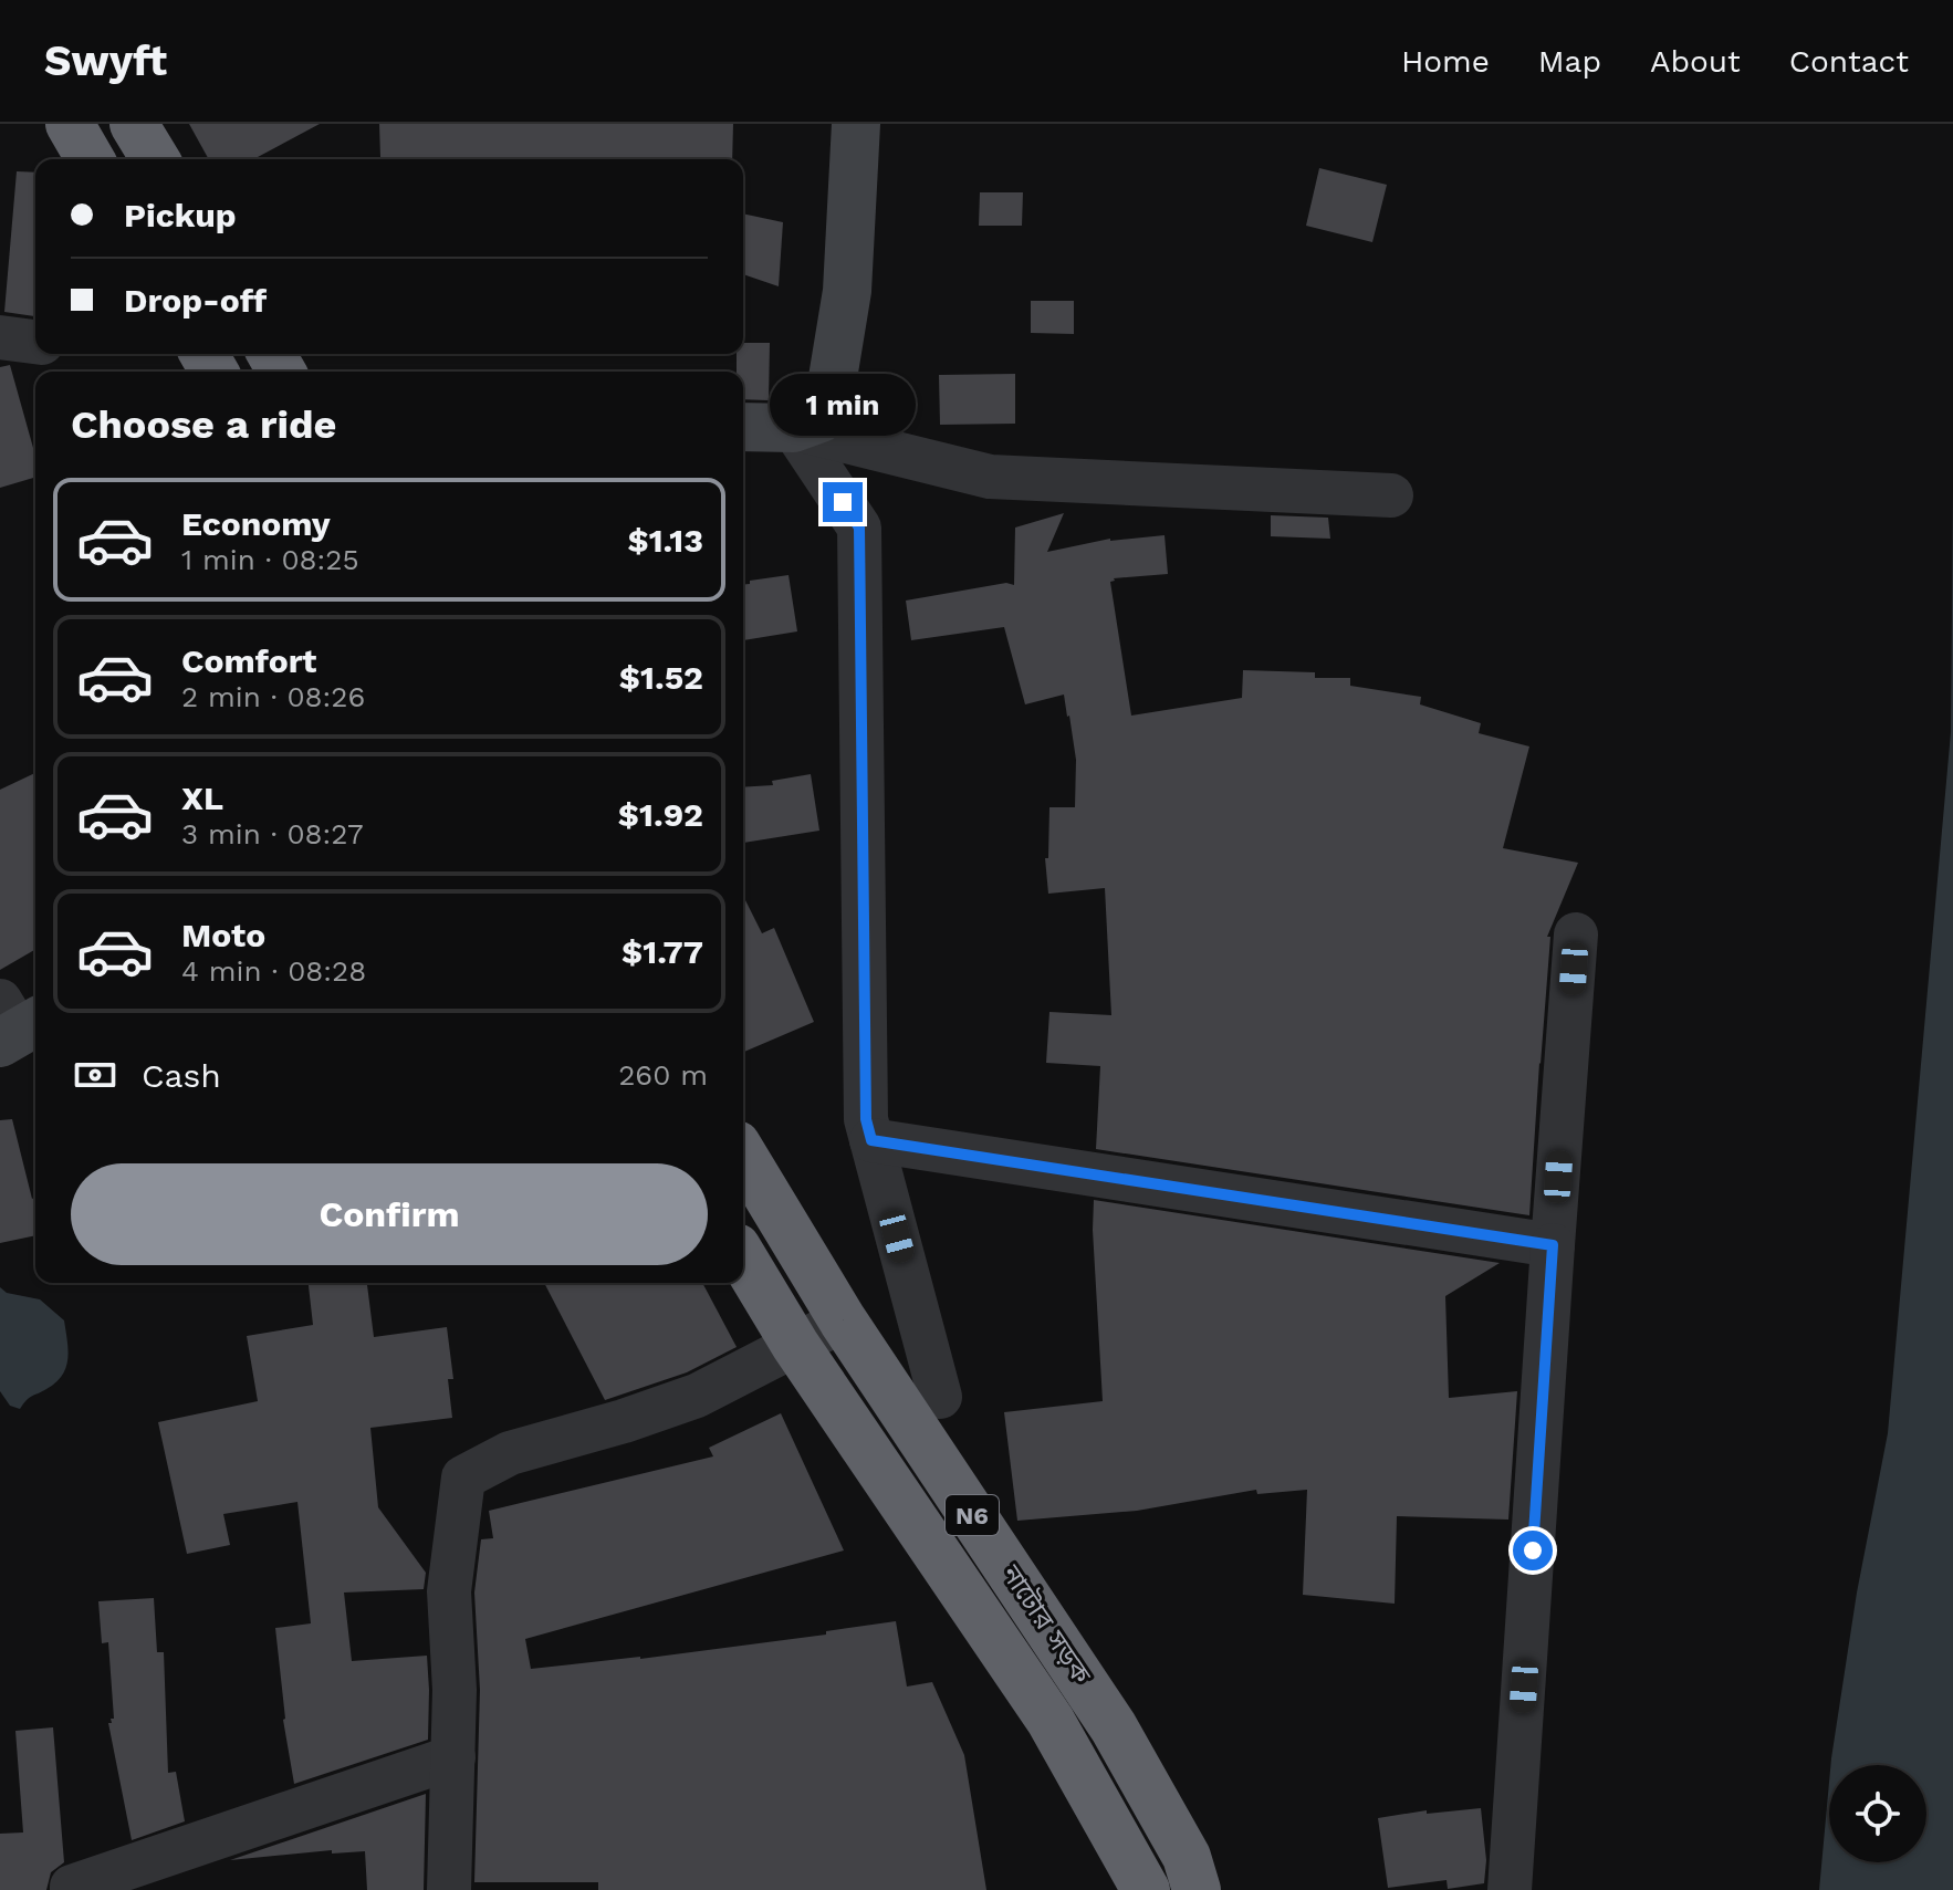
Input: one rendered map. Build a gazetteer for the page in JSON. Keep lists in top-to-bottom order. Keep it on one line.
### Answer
{"streets":{"highway":["N6","নাটোর সড়ক"]},"page":{"header":"Swyft","nav":["Home","Map","About","Contact"],"banner":["Pickup","Drop-off"],"heading":"Choose a ride","bubble":"1 min","list":[{"name":"Economy","note":"1 min · 08:25","value":"$1.13"},{"name":"Comfort","note":"2 min · 08:26","value":"$1.52"},{"name":"XL","note":"3 min · 08:27","value":"$1.92"},{"name":"Moto","note":"4 min · 08:28","value":"$1.77"}],"pay":["Cash","260 m"],"buttons":"Confirm"}}
